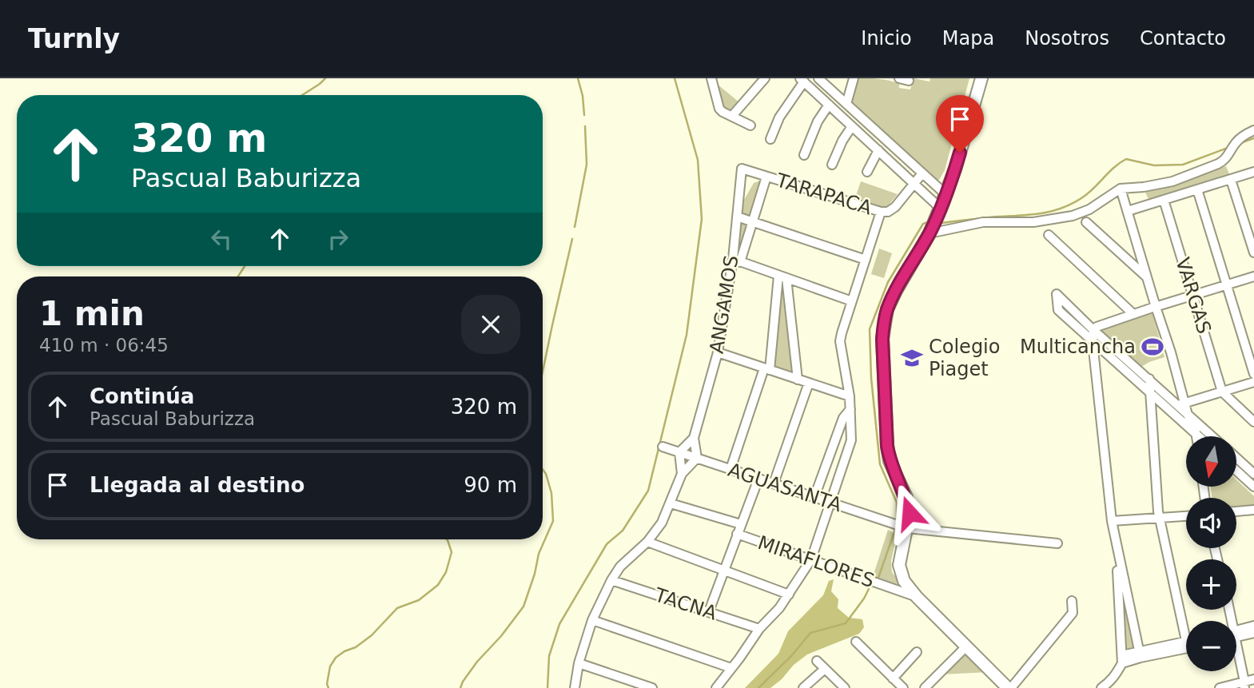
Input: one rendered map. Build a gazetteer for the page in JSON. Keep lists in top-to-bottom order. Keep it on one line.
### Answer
{"streets":{"street":["TARAPACA","VARGAS","ANGAMOS","AGUASANTA","MIRAFLORES","TACNA"]},"crossings":[["TARAPACA","ANGAMOS"],["ANGAMOS","AGUASANTA"]],"places":{"sports":["Multicancha"],"school or university":["Colegio Piaget"]},"north":"bottom","page":{"header":"Turnly","nav":["Inicio","Mapa","Nosotros","Contacto"],"turn":["320 m","Pascual Baburizza"],"heading":["1 min","410 m · 06:45"],"list":[{"name":"Continúa","note":"Pascual Baburizza","value":"320 m"},{"name":"Llegada al destino","value":"90 m"}],"map_buttons":["+","−"]}}
